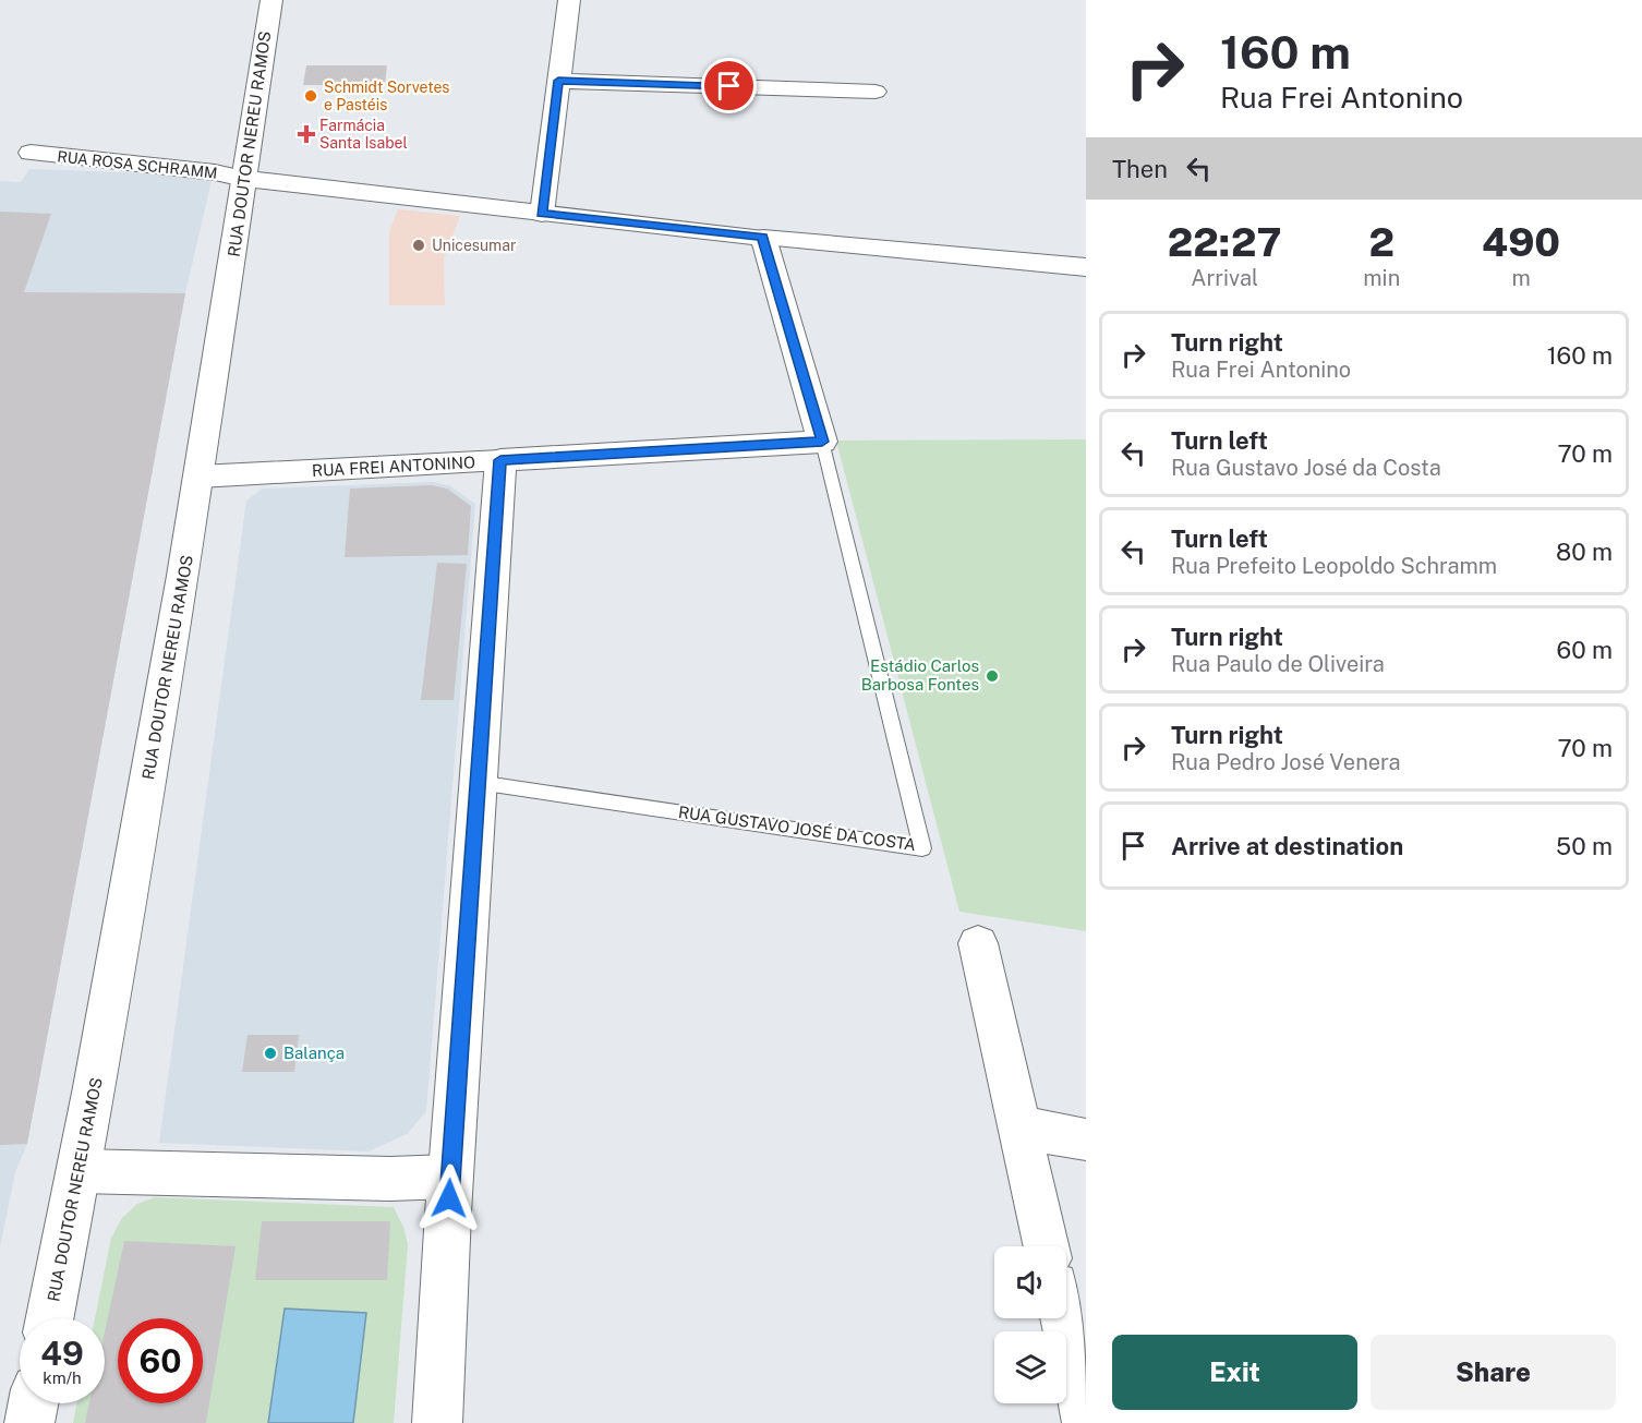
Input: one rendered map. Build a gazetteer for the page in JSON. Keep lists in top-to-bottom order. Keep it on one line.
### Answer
{"streets":{"main road":["RUA DOUTOR NEREU RAMOS","RUA FREI ANTONINO","RUA GUSTAVO JOSÉ DA COSTA"],"street":["RUA ROSA SCHRAMM"]},"crossings":[["RUA DOUTOR NEREU RAMOS","RUA ROSA SCHRAMM"],["RUA DOUTOR NEREU RAMOS","RUA FREI ANTONINO"],["RUA FREI ANTONINO","RUA GUSTAVO JOSÉ DA COSTA"]],"places":{"other":["Schmidt Sorvetes e Pastéis","Unicesumar","Estádio Carlos Barbosa Fontes","Balança"],"health":["Farmácia Santa Isabel"]},"page":{"turn":["160 m","Rua Frei Antonino"],"then":"Then","eta":["22:27","Arrival","2","min","490","m"],"list":[{"name":"Turn right","note":"Rua Frei Antonino","value":"160 m"},{"name":"Turn left","note":"Rua Gustavo José da Costa","value":"70 m"},{"name":"Turn left","note":"Rua Prefeito Leopoldo Schramm","value":"80 m"},{"name":"Turn right","note":"Rua Paulo de Oliveira","value":"60 m"},{"name":"Turn right","note":"Rua Pedro José Venera","value":"70 m"},{"name":"Arrive at destination","value":"50 m"}],"speed":"49 km/h","limit":"60","buttons":["Exit","Share"]}}
